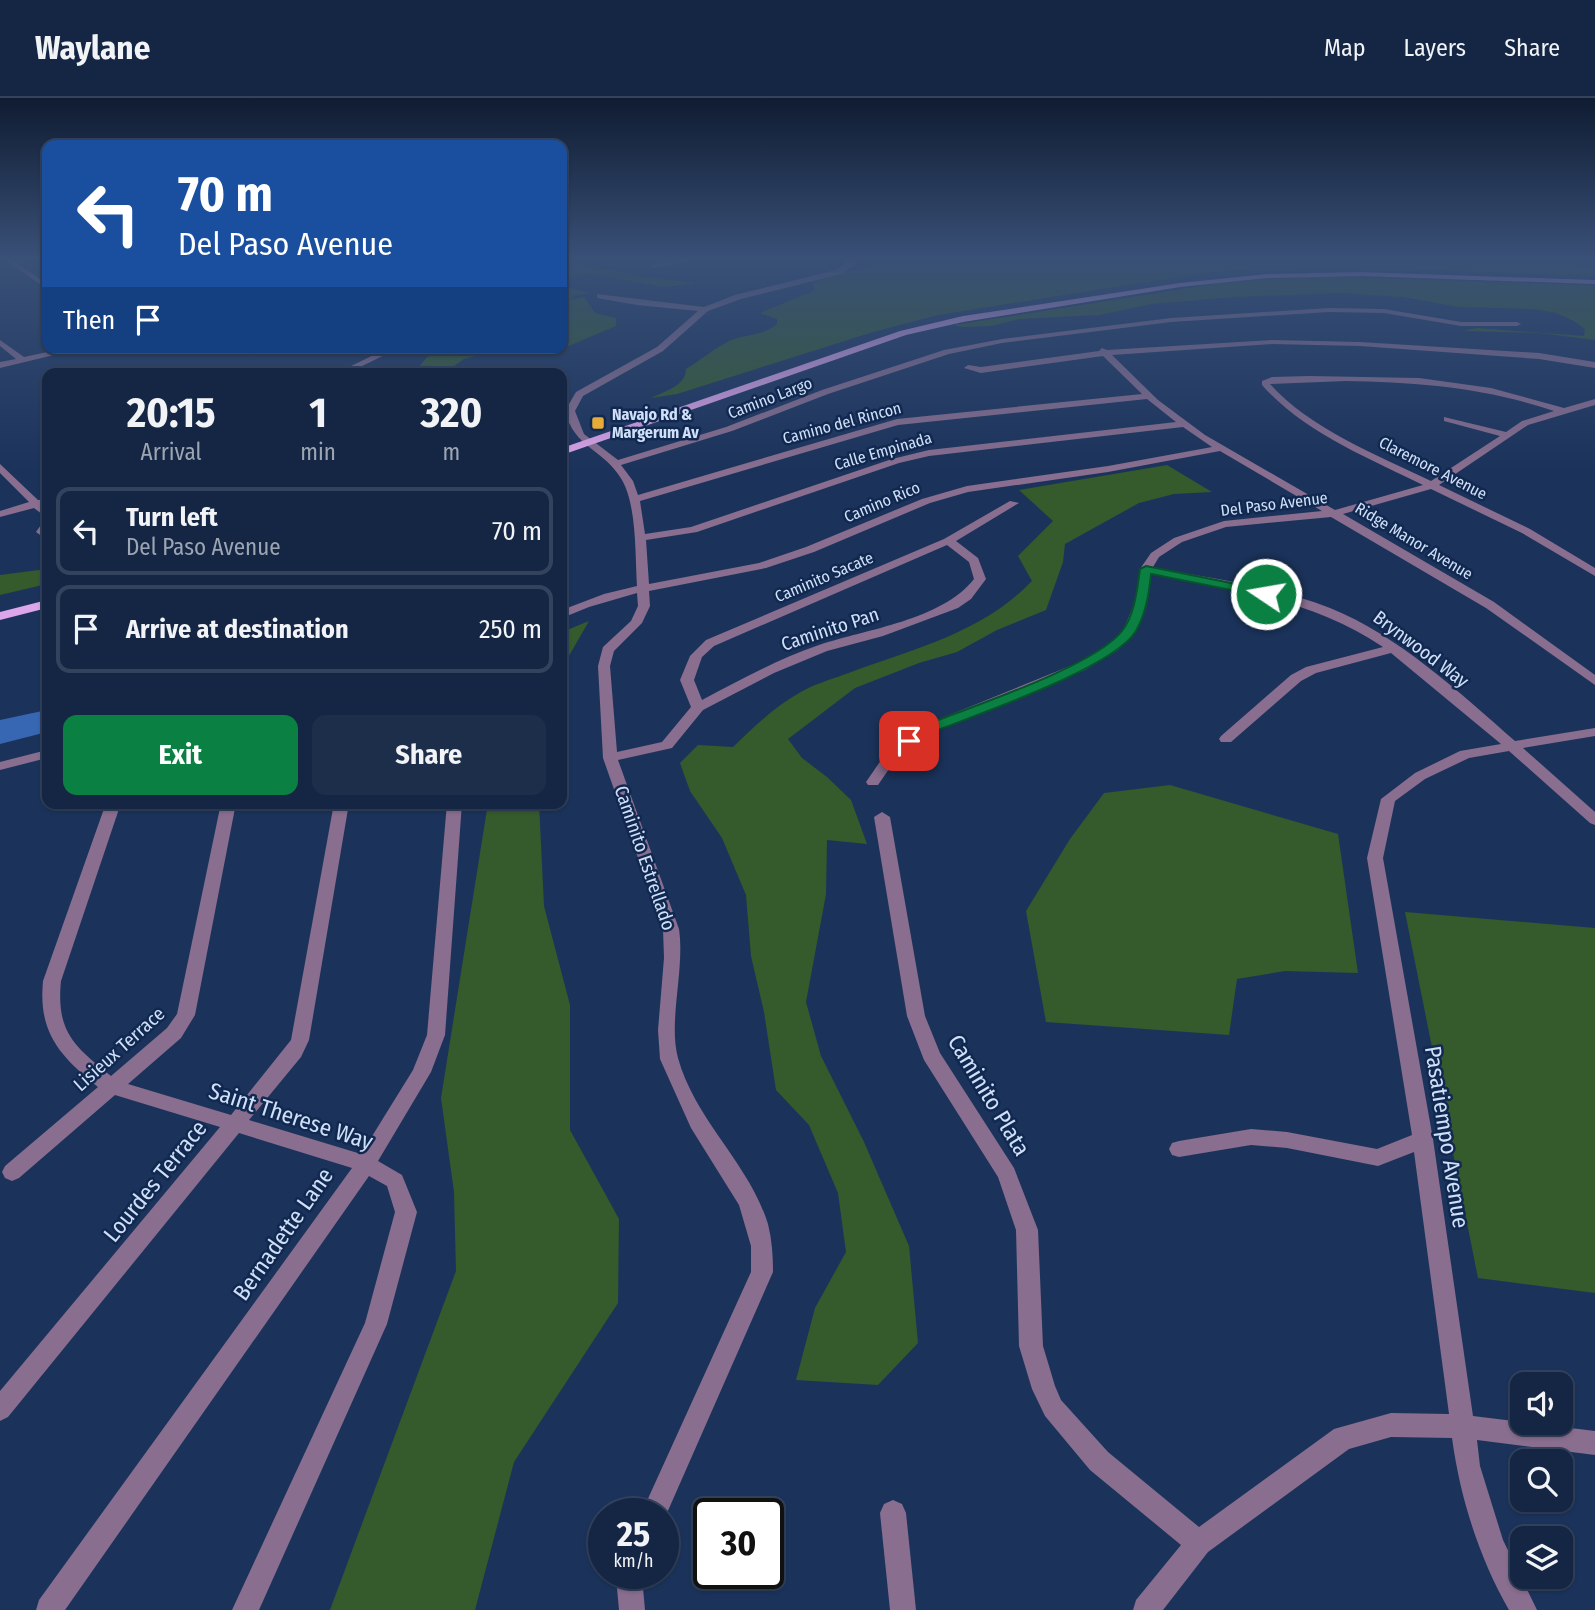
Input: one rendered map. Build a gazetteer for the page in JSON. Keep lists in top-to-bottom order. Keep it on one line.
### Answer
{"streets":{"street":["Camino Largo","Camino del Rincon","Calle Empinada","Claremore Avenue","Camino Rico","Del Paso Avenue","Ridge Manor Avenue","Caminito Sacate","Caminito Pan","Brynwood Way","Caminito Estrellado","Lisieux Terrace","Caminito Plata","Saint Therese Way","Pasatiempo Avenue","Lourdes Terrace","Bernadette Lane"]},"crossings":[["Camino Largo","Ridge Manor Avenue"],["Camino Largo","Caminito Estrellado"],["Camino del Rincon","Ridge Manor Avenue"],["Camino del Rincon","Caminito Estrellado"],["Calle Empinada","Ridge Manor Avenue"],["Calle Empinada","Caminito Estrellado"],["Claremore Avenue","Del Paso Avenue"],["Camino Rico","Ridge Manor Avenue"],["Camino Rico","Caminito Estrellado"],["Del Paso Avenue","Ridge Manor Avenue"],["Del Paso Avenue","Brynwood Way"],["Caminito Sacate","Caminito Pan"],["Caminito Pan","Caminito Estrellado"],["Brynwood Way","Pasatiempo Avenue"],["Lisieux Terrace","Saint Therese Way"],["Saint Therese Way","Lourdes Terrace"],["Saint Therese Way","Bernadette Lane"]],"places":{"transit":["Navajo Rd & Margerum Av"]},"page":{"header":"Waylane","nav":["Map","Layers","Share"],"turn":["70 m","Del Paso Avenue"],"then":"Then","eta":["20:15","Arrival","1","min","320","m"],"list":[{"name":"Turn left","note":"Del Paso Avenue","value":"70 m"},{"name":"Arrive at destination","value":"250 m"}],"buttons":["Exit","Share"],"speed":"25 km/h","limit":"30"}}
